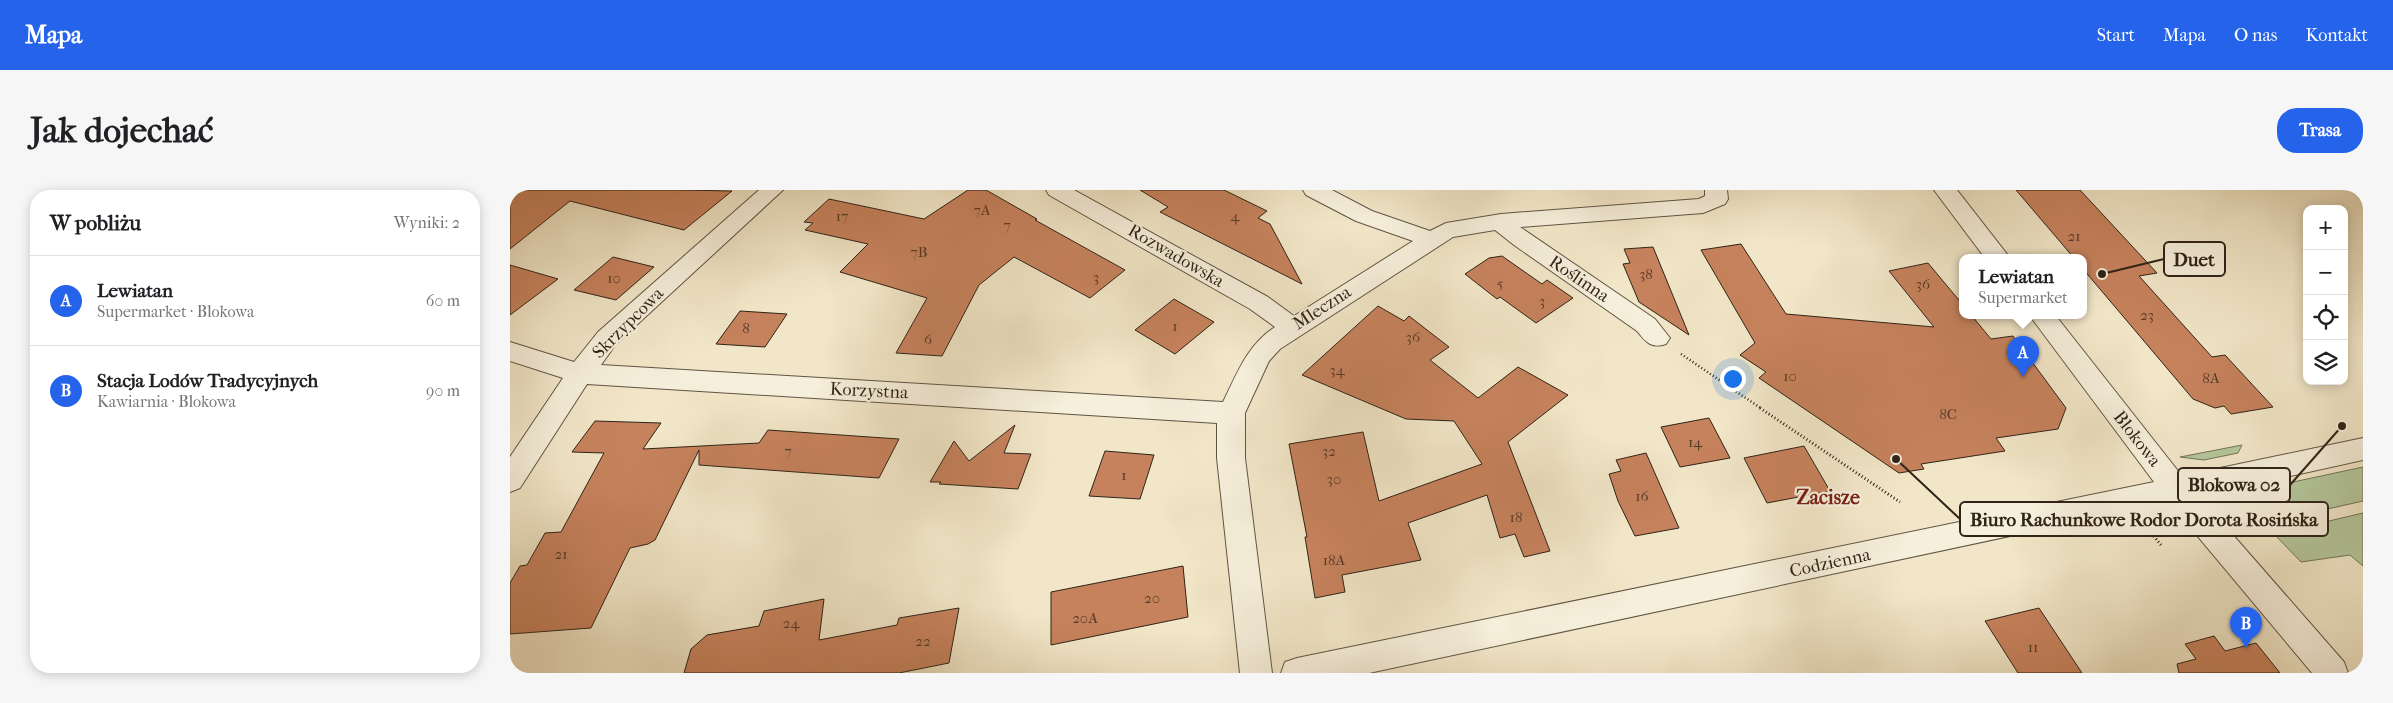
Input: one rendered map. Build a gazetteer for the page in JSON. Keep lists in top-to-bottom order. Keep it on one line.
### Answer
{"streets":{"street":["Rozwadowska","Roślinna","Mleczna","Skrzypcowa","Korzystna","Blokowa","Codzienna"]},"crossings":[["Rozwadowska","Mleczna"],["Roślinna","Mleczna"],["Mleczna","Korzystna"],["Skrzypcowa","Korzystna"],["Blokowa","Codzienna"]],"districts":["Zacisze"],"places":["Duet","Blokowa 02","Biuro Rachunkowe Rodor Dorota Rosińska"],"house_numbers":["7A","17","4","7","21","7B","38","3","10","5","36","3","23","1","8","36","6","34","10","8A","8C","14","7","32","1","30","16","18","21","18A","20","20A","24","22","11"],"page":{"header":"Mapa","nav":["Start","Mapa","O nas","Kontakt"],"buttons":"Trasa","title":"Jak dojechać","heading":["W pobliżu","Wyniki: 2"],"map_buttons":["+","−"],"popup":["Lewiatan","Supermarket"],"list":[{"mark":"A","name":"Lewiatan","note":"Supermarket · Blokowa","value":"60 m"},{"mark":"B","name":"Stacja Lodów Tradycyjnych","note":"Kawiarnia · Blokowa","value":"90 m"}],"pins":["A","B"]}}
